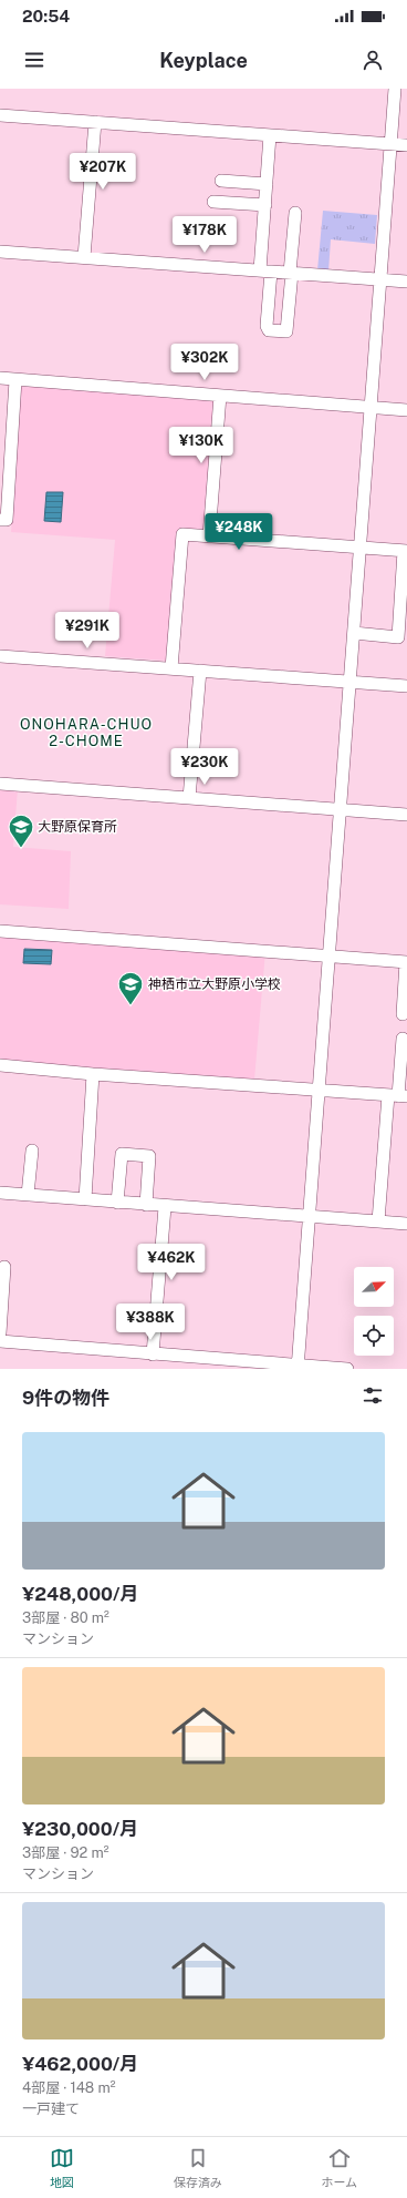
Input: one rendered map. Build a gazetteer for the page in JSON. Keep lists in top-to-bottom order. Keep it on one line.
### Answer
{"districts":["ONOHARA-CHUO 2-CHOME"],"places":{"school or university":["大野原保育所","神栖市立大野原小学校"]},"north":"top right","page":{"status":"20:54","header":"Keyplace","price":["¥207K","¥178K","¥302K","¥130K","¥248K","¥291K","¥230K","¥462K","¥388K"],"heading":"9件の物件","list":[{"name":"¥248,000/月","note":"3部屋 · 80 m² · マンション"},{"name":"¥230,000/月","note":"3部屋 · 92 m² · マンション"},{"name":"¥462,000/月","note":"4部屋 · 148 m² · 一戸建て"}],"tabs":["地図","保存済み","ホーム"]}}
